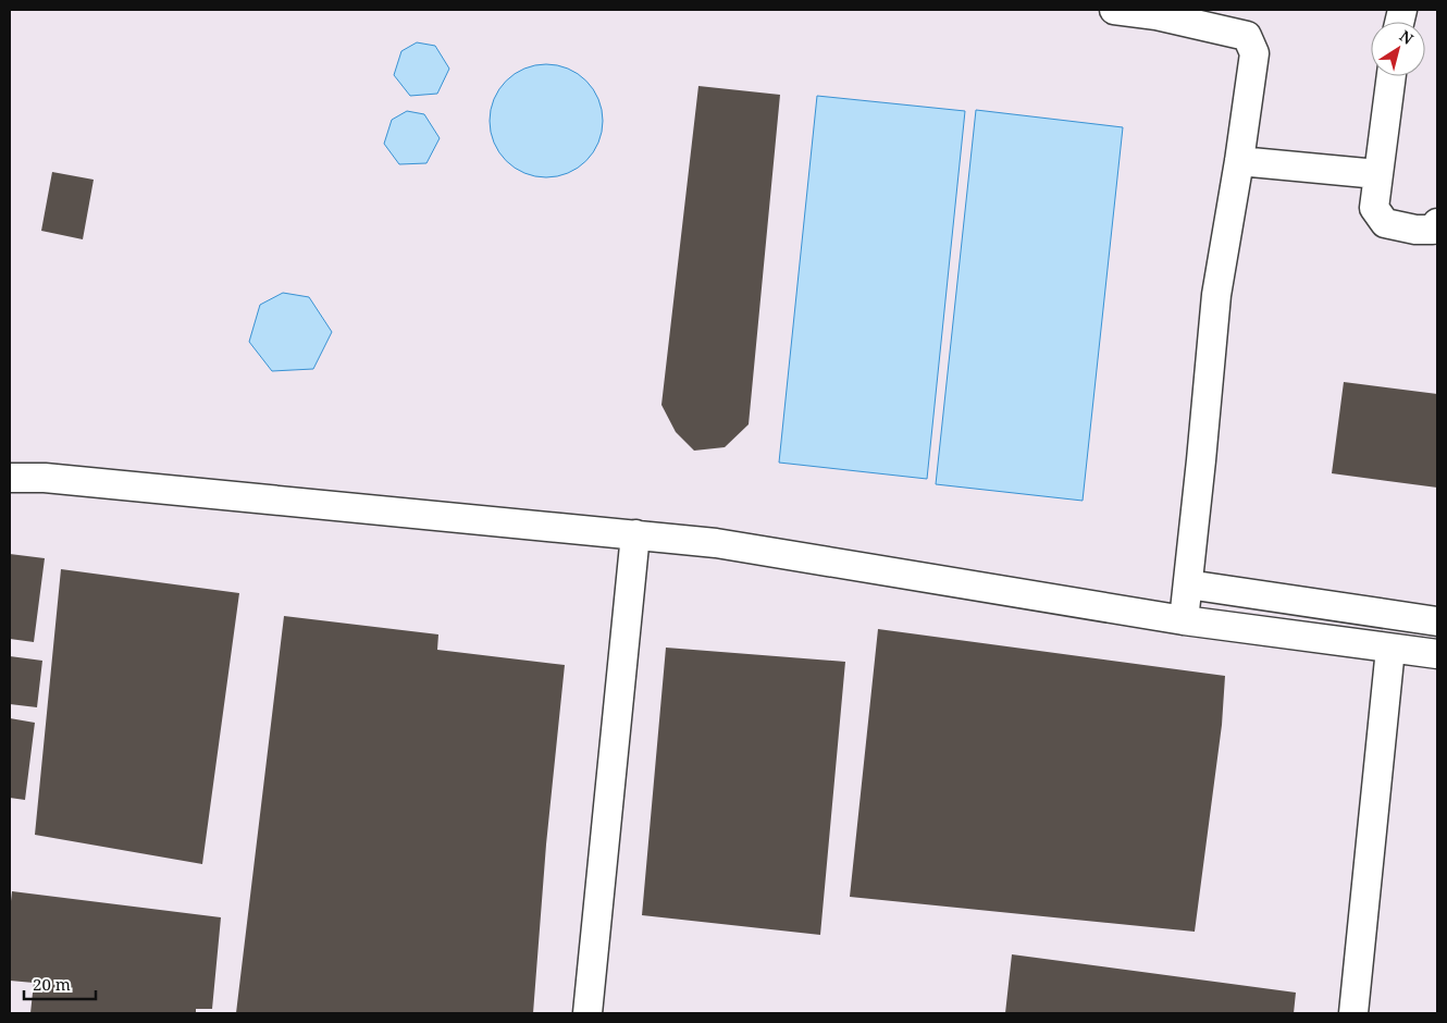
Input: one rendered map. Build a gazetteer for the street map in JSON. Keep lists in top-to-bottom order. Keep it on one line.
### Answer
{"scale_bar":"20 m","north":"top right"}
